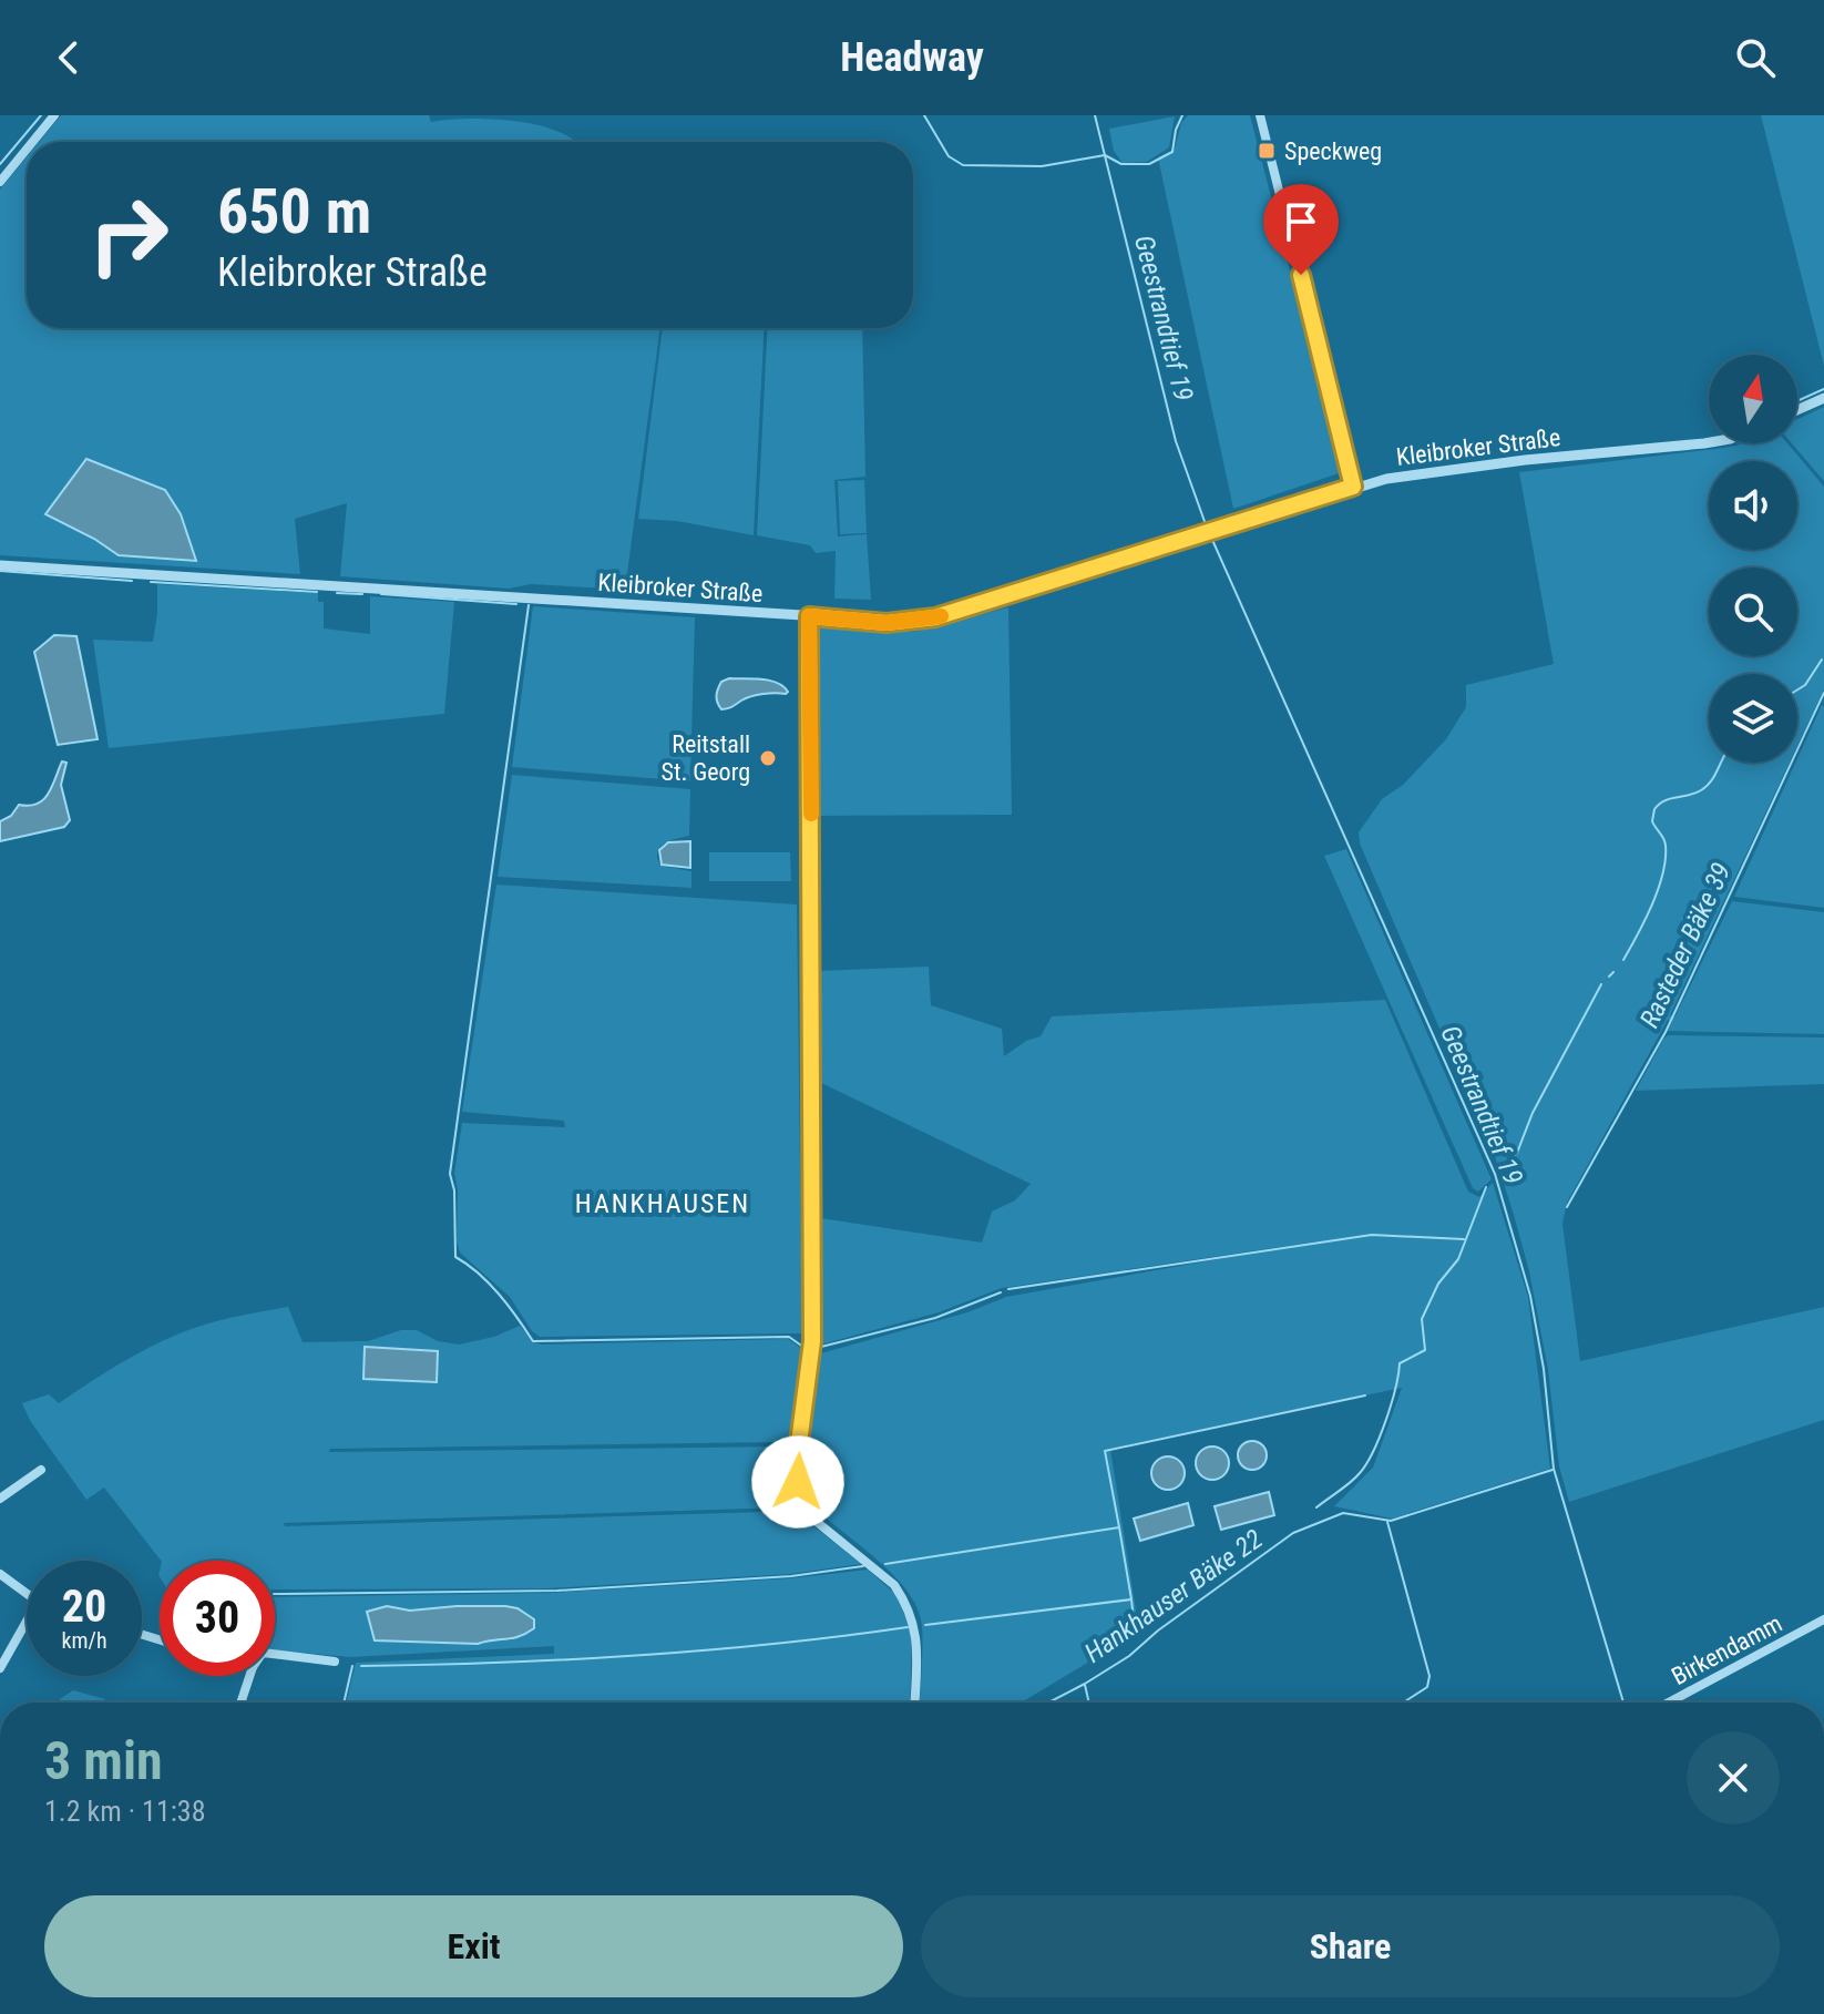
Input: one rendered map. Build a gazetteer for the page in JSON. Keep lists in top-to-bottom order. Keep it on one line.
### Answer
{"streets":{"street":["Kleibroker Straße","Birkendamm"]},"districts":["HANKHAUSEN"],"water":["Geestrandtief 19","Rasteder Bäke 39","Hankhauser Bäke 22"],"places":{"transit":["Speckweg"],"other":["Reitstall St. Georg"]},"north":"top","page":{"header":"Headway","turn":["650 m","Kleibroker Straße"],"speed":"20 km/h","limit":"30","heading":["3 min","1.2 km · 11:38"],"buttons":["Exit","Share"]}}
